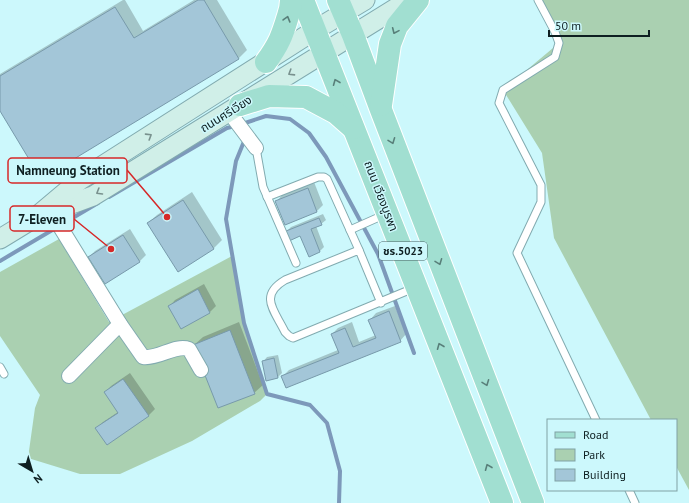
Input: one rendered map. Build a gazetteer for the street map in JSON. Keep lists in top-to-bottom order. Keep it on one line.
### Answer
{"streets":{"main road":["ถนนศรีเวียง","ถนน เวียงบูรพา","ชร.5023"]},"crossings":[["ถนนศรีเวียง","ถนน เวียงบูรพา"],["ถนนศรีเวียง","ชร.5023"]],"places":["Namneung Station","7-Eleven"],"legend":["Road","Park","Building"],"scale_bar":"50 m","north":"bottom right"}
